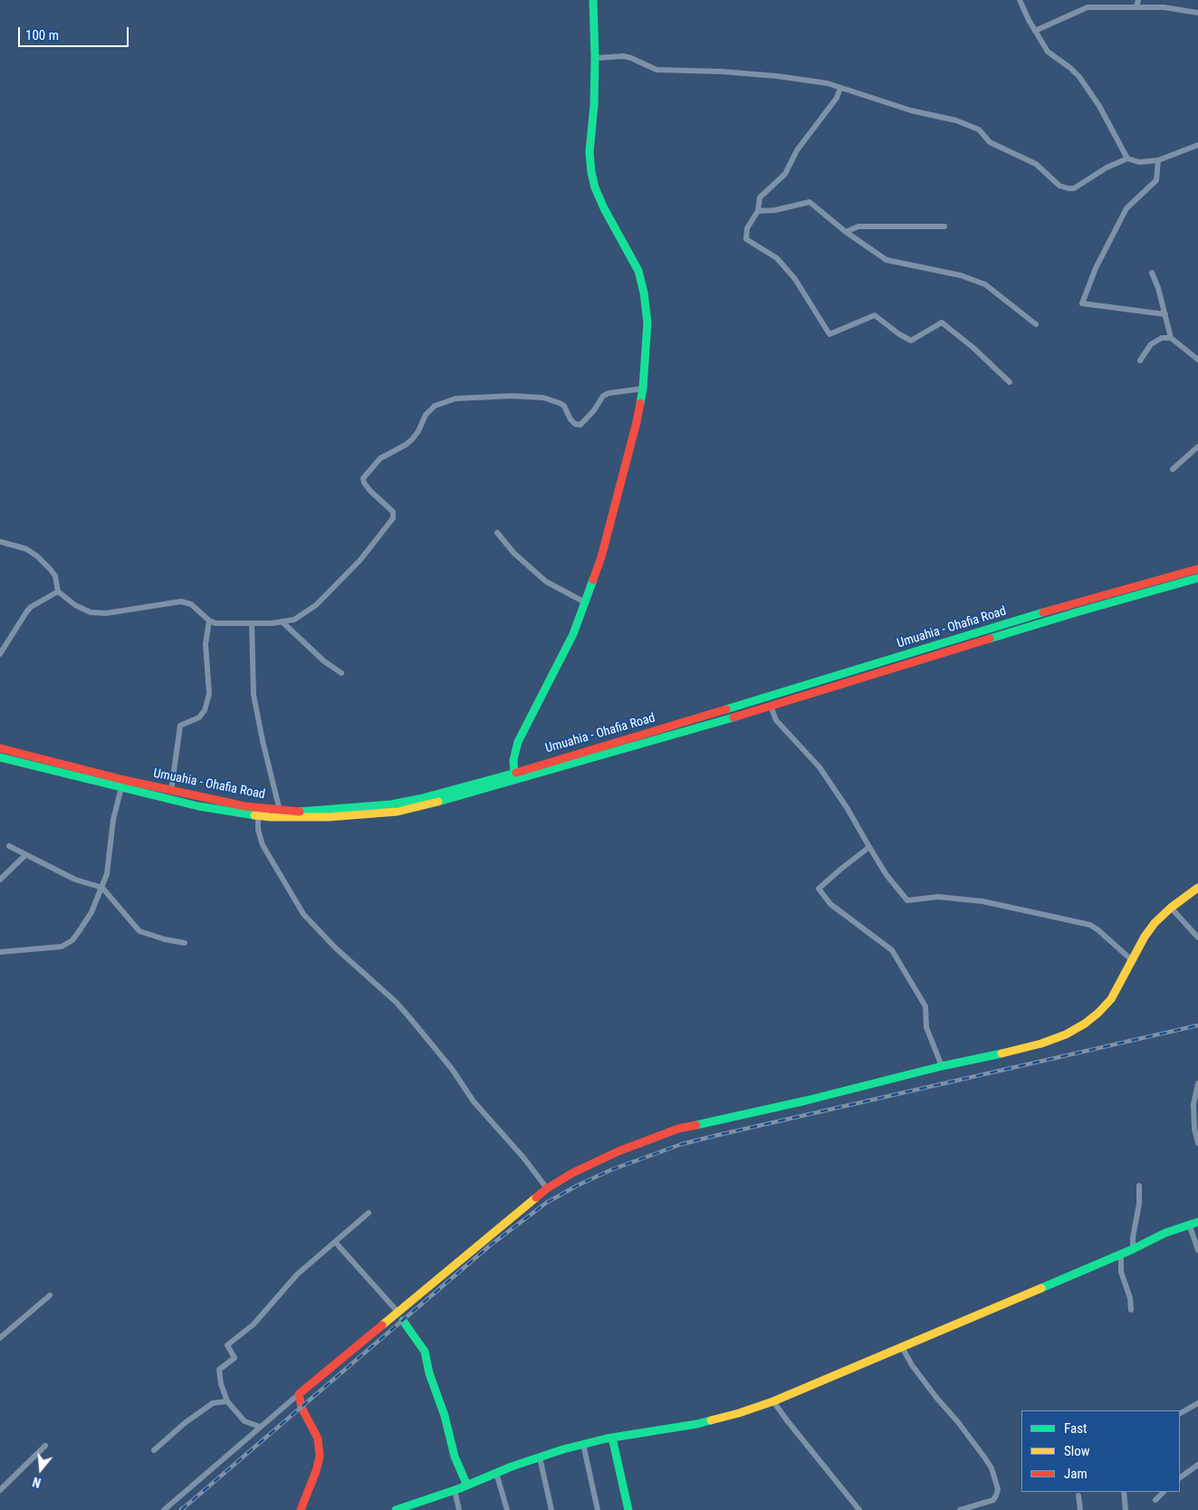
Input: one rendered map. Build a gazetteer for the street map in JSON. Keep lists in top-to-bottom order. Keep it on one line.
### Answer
{"streets":{"street":["Umuahia - Ohafia Road"]},"legend":["Fast","Slow","Jam"],"scale_bar":"100 m","north":"bottom"}
